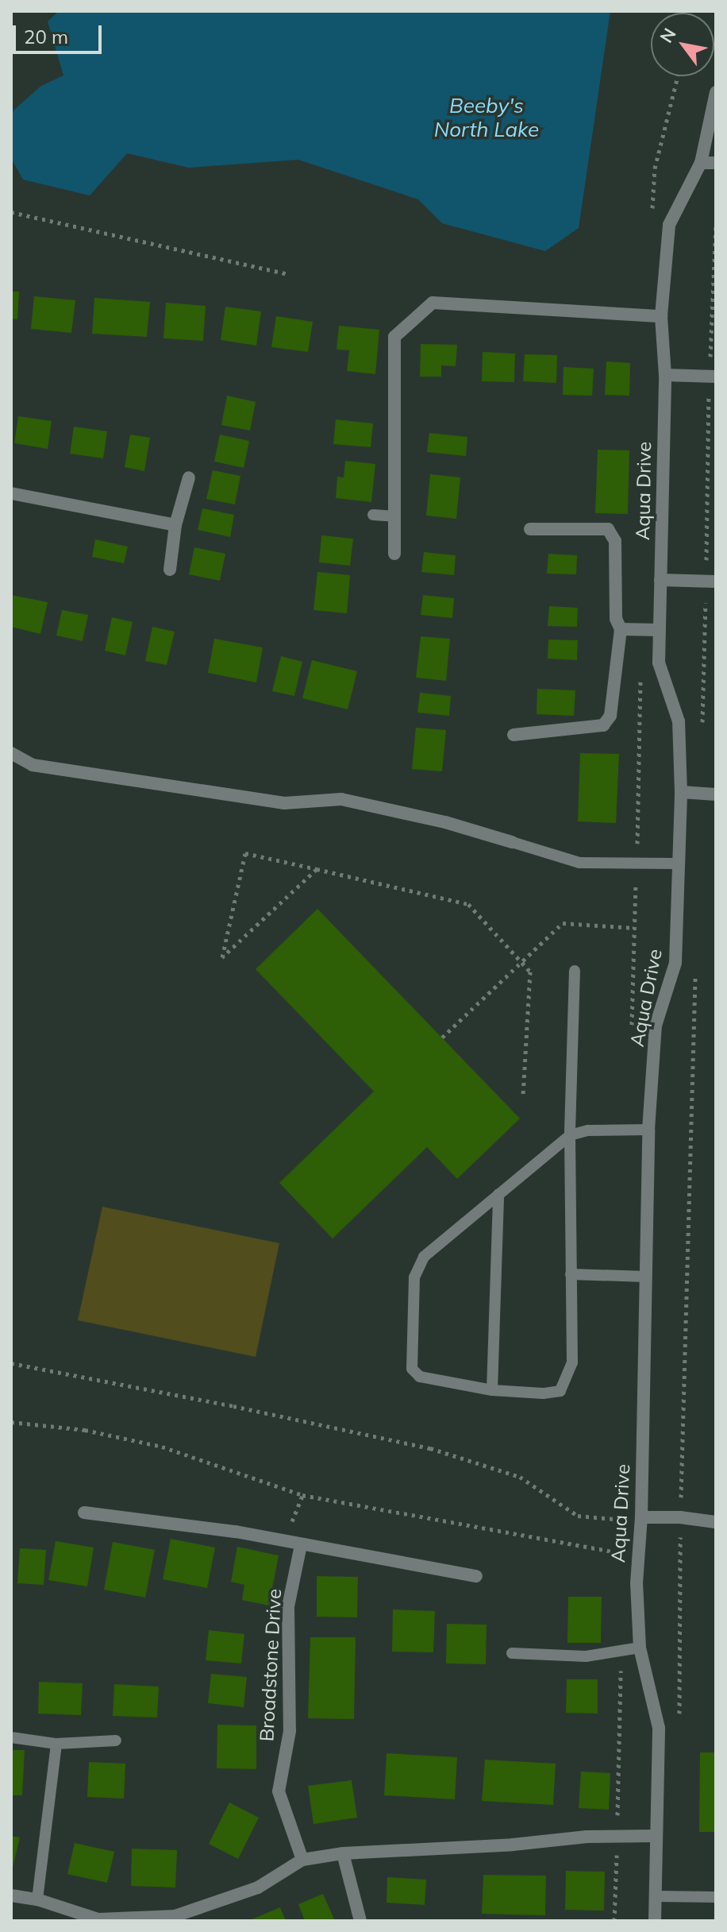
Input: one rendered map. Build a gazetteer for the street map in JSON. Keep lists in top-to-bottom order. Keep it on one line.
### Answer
{"streets":{"street":["Aqua Drive","Broadstone Drive"]},"water":["Beeby's North Lake"],"scale_bar":"20 m","north":"top left"}
